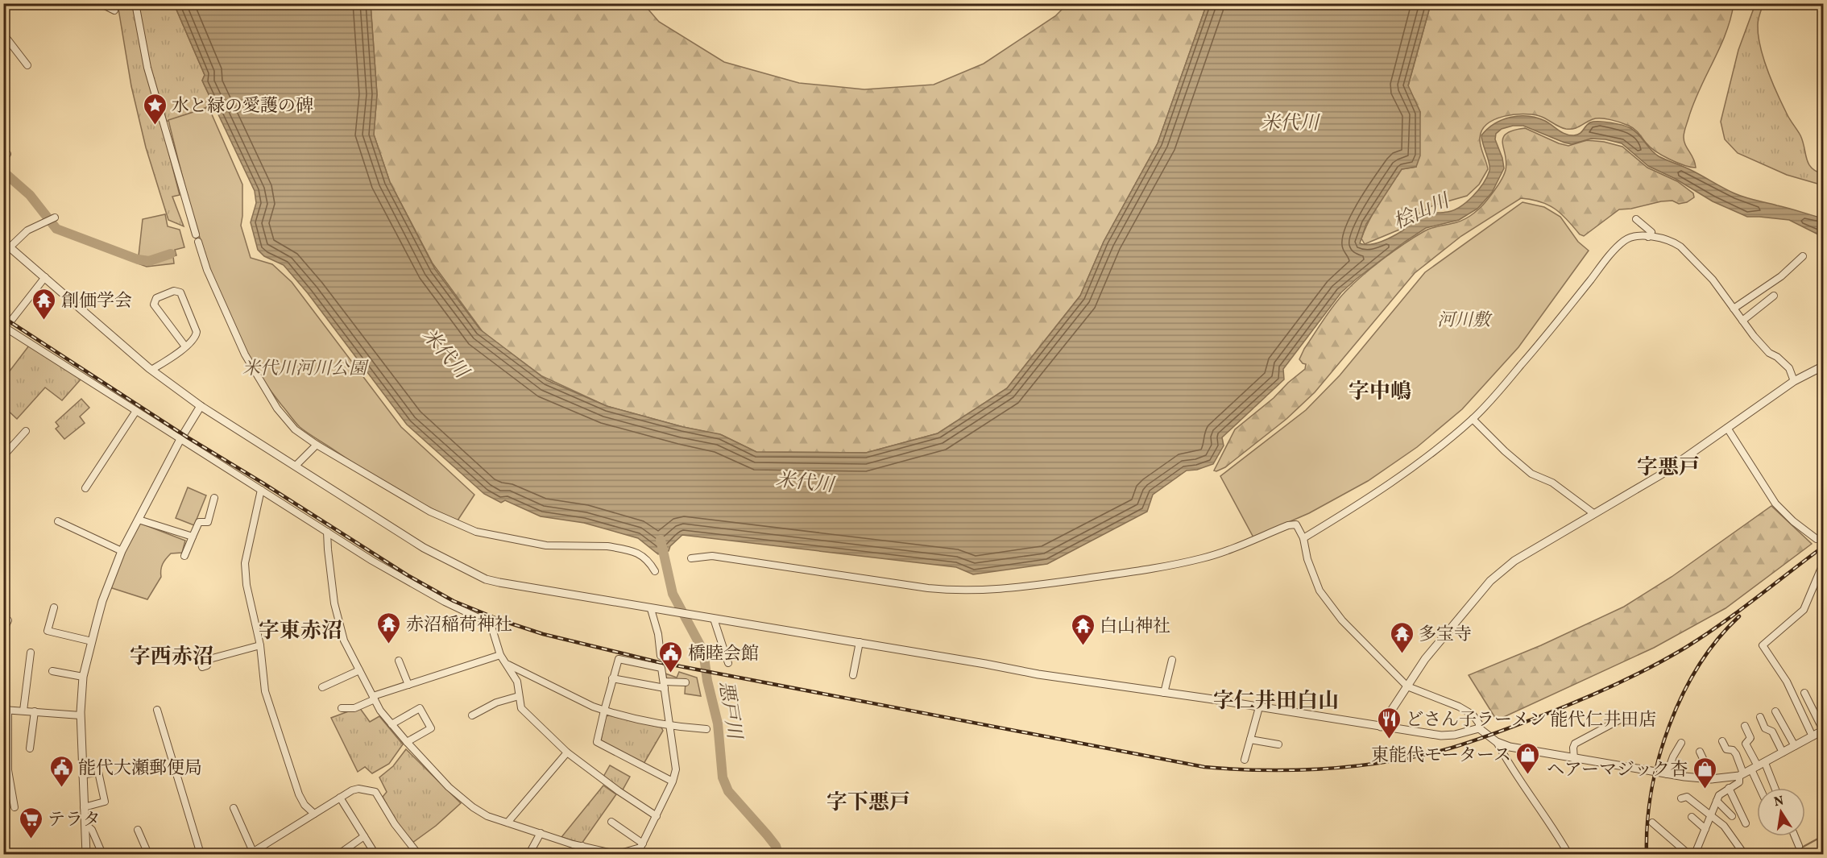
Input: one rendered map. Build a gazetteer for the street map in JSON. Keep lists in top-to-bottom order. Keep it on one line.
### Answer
{"districts":["字中嶋","字悪戸","字東赤沼","字西赤沼","字仁井田白山","字下悪戸"],"water":["米代川","桧山川","悪戸川"],"parks":["河川敷","米代川河川公園"],"places":{"place":["水と緑の愛護の碑"],"temple":["創価学会","赤沼稲荷神社","白山神社","多宝寺"],"public building":["橋睦会館","能代大瀬郵便局"],"restaurant":["どさん子ラーメン 能代仁井田店"],"shop":["東能代モータース","ヘアーマジック杏"],"supermarket":["テラタ"]},"north":"top"}
